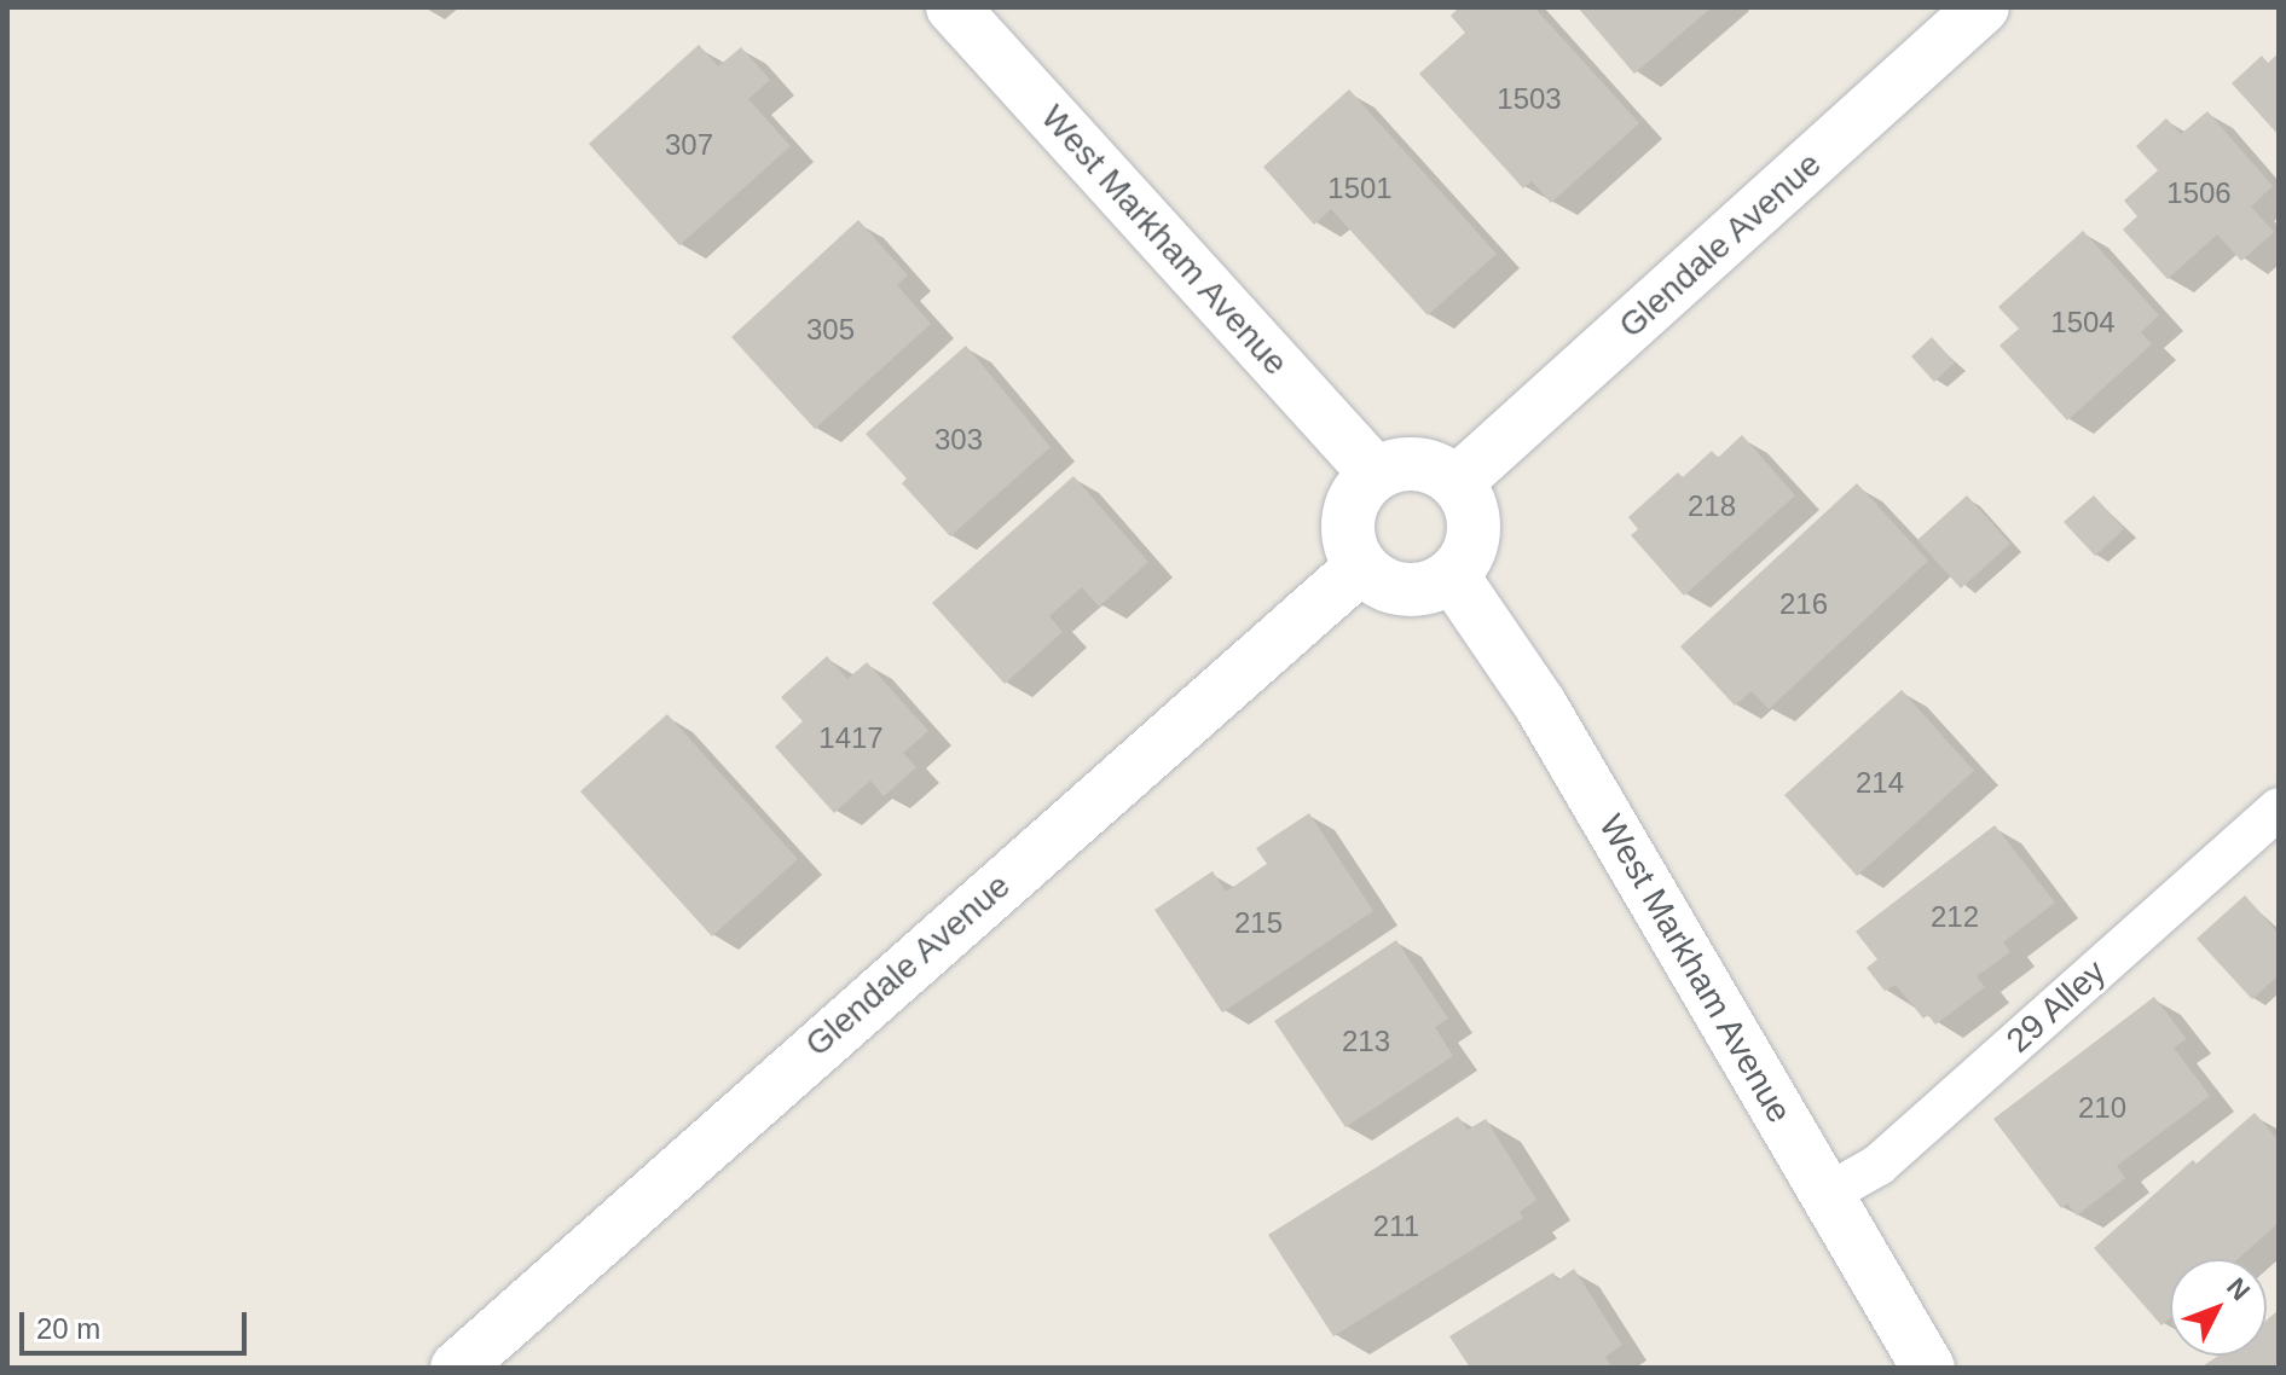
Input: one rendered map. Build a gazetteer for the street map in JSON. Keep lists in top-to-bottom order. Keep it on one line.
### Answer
{"streets":{"street":["West Markham Avenue","Glendale Avenue"],"lane":["29 Alley"]},"crossings":[["West Markham Avenue","Glendale Avenue"],["West Markham Avenue","29 Alley"]],"house_numbers":["1503","307","1501","1506","1504","305","303","218","216","1417","214","212","215","213","210","211"],"scale_bar":"20 m","north":"top right"}
